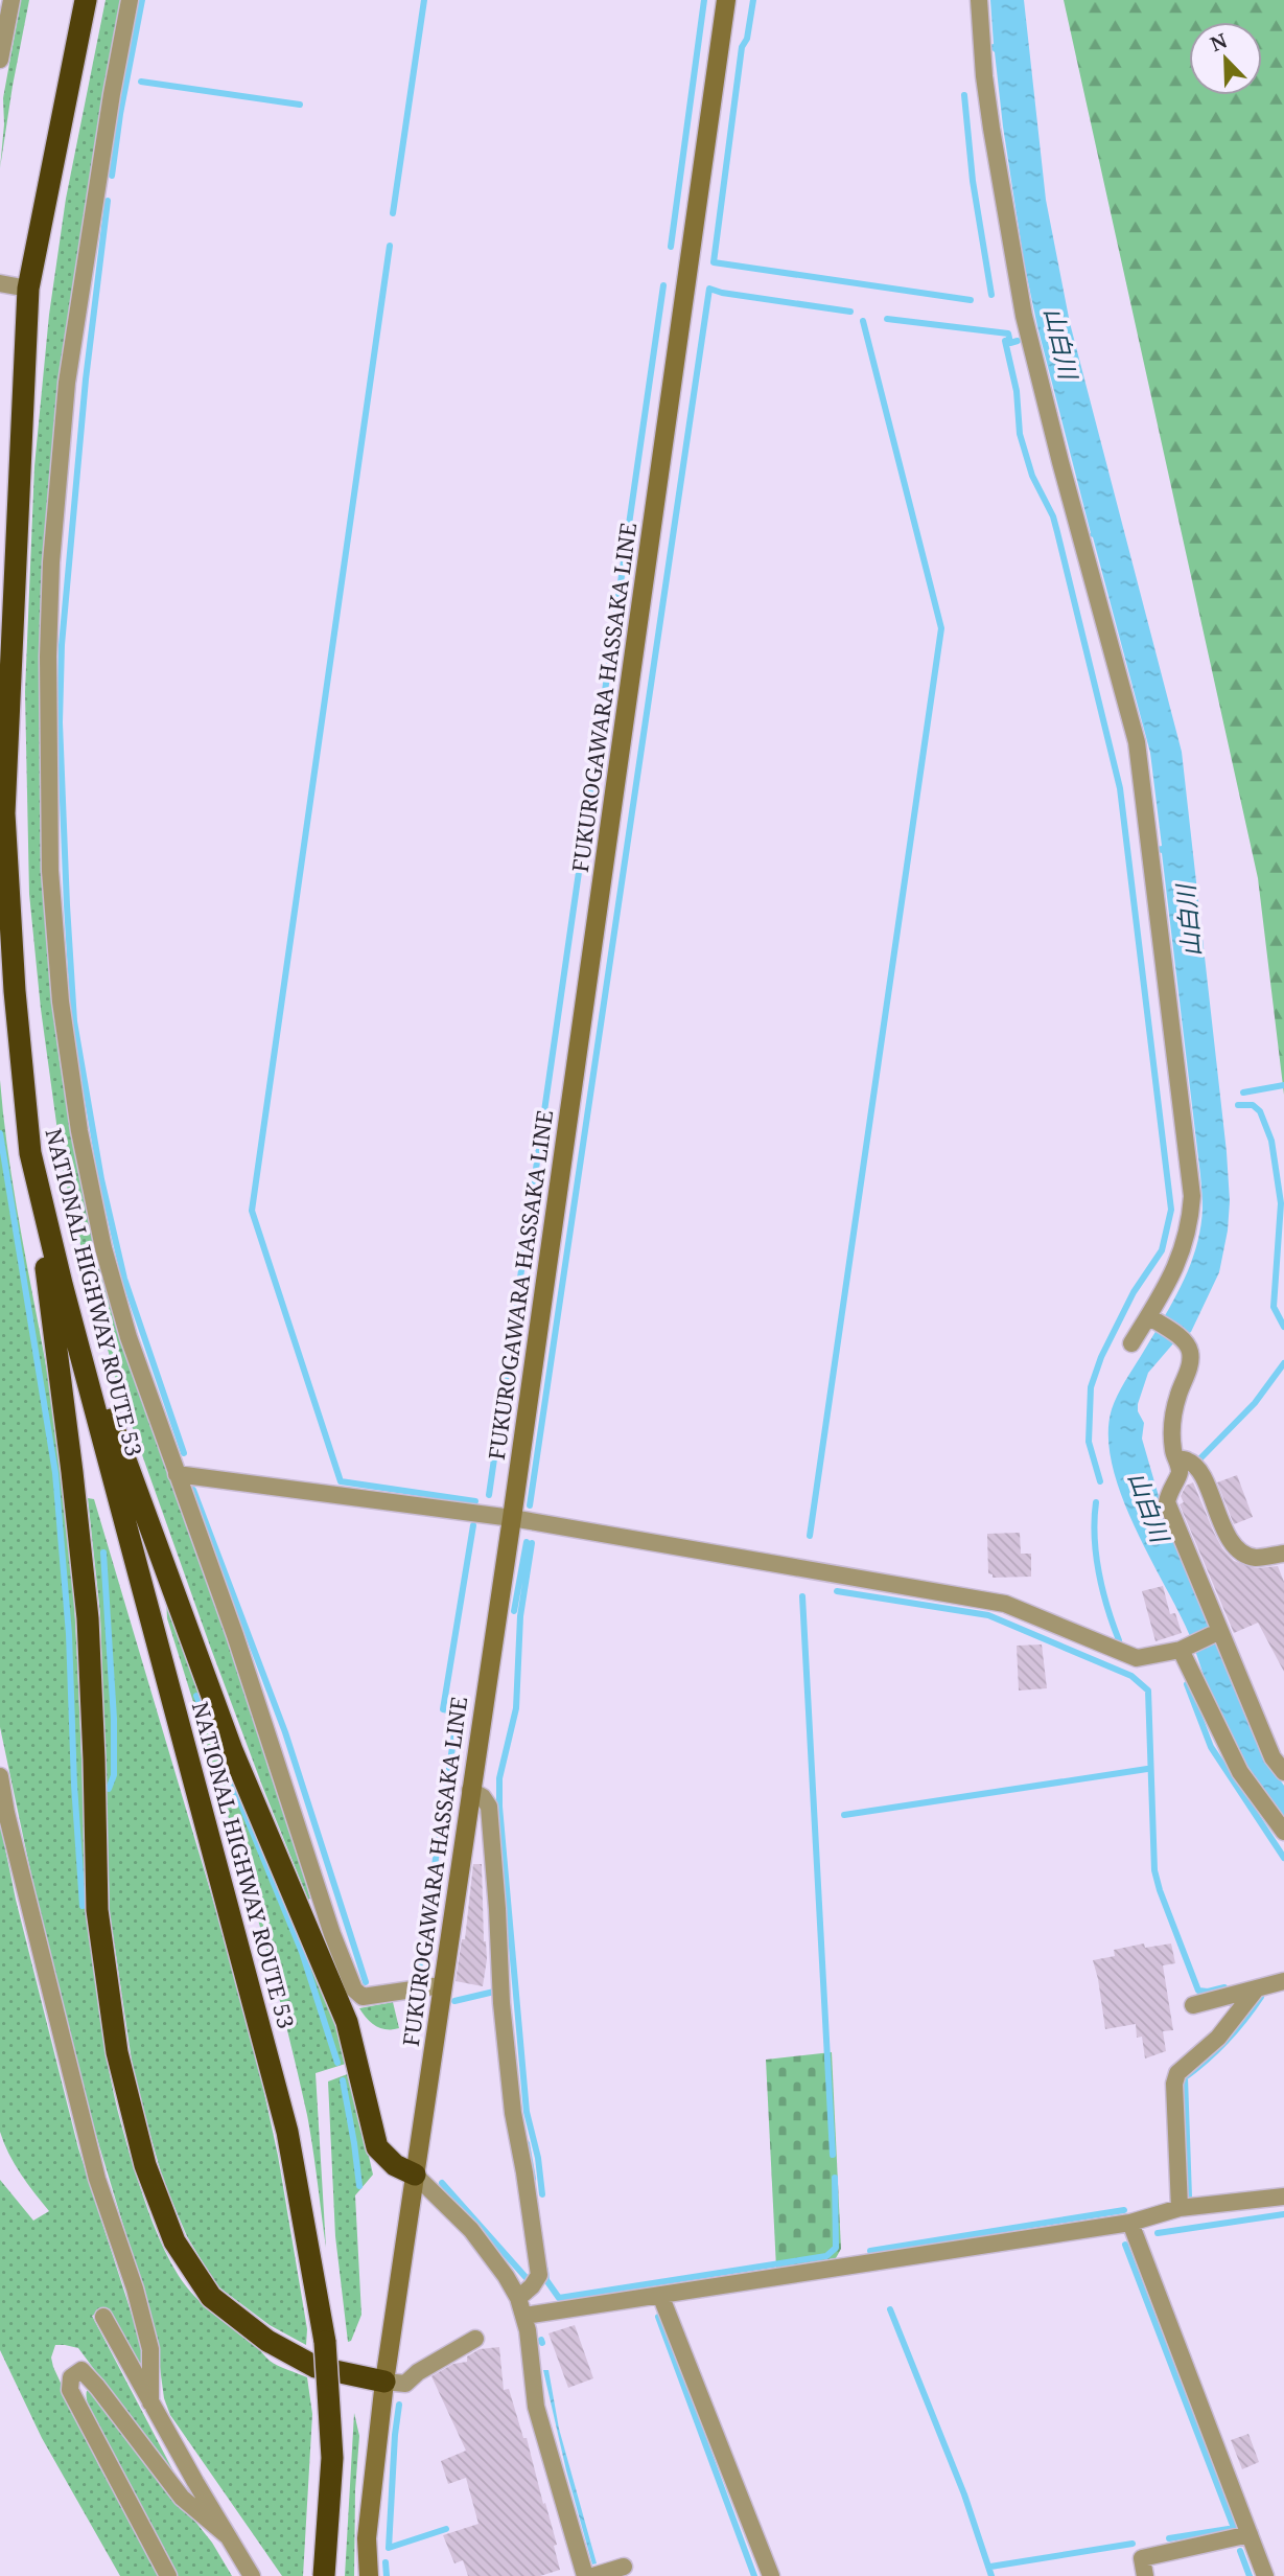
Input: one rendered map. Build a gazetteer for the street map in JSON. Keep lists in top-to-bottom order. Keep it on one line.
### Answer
{"streets":{"highway":["NATIONAL HIGHWAY ROUTE 53"],"main road":["FUKUROGAWARA HASSAKA LINE"]},"water":["山白川"],"north":"top left"}
